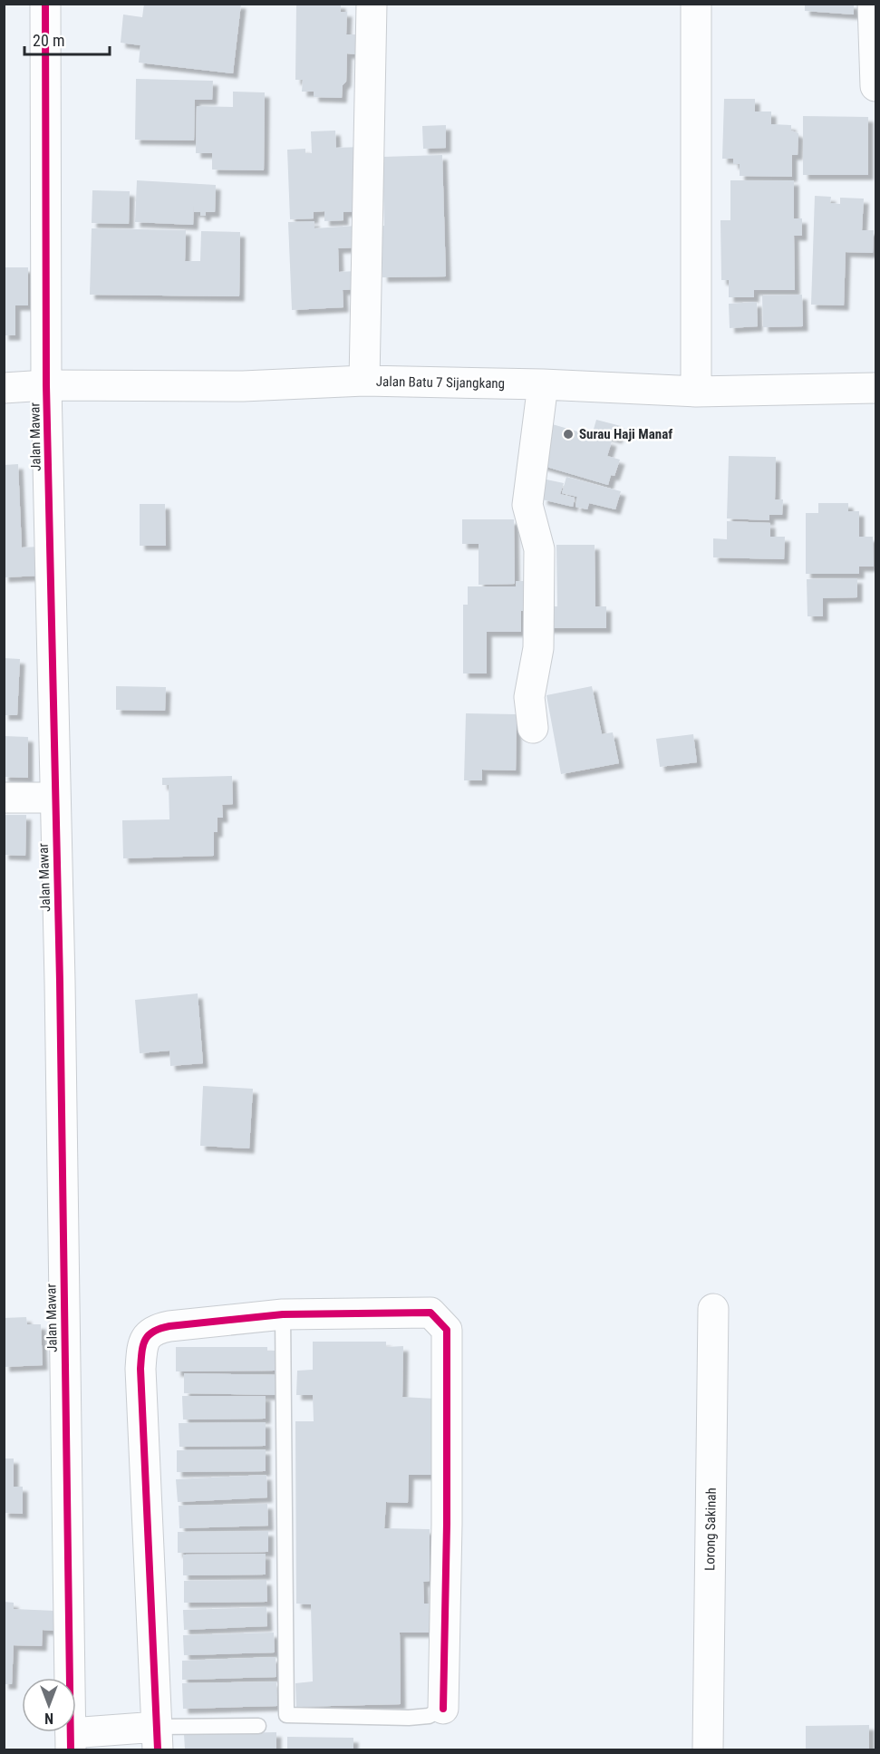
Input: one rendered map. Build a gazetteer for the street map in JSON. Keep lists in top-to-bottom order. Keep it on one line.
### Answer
{"streets":{"street":["Jalan Batu 7 Sijangkang","Jalan Mawar","Lorong Sakinah"]},"crossings":[["Jalan Batu 7 Sijangkang","Jalan Mawar"]],"places":["Surau Haji Manaf"],"scale_bar":"20 m","north":"bottom"}
